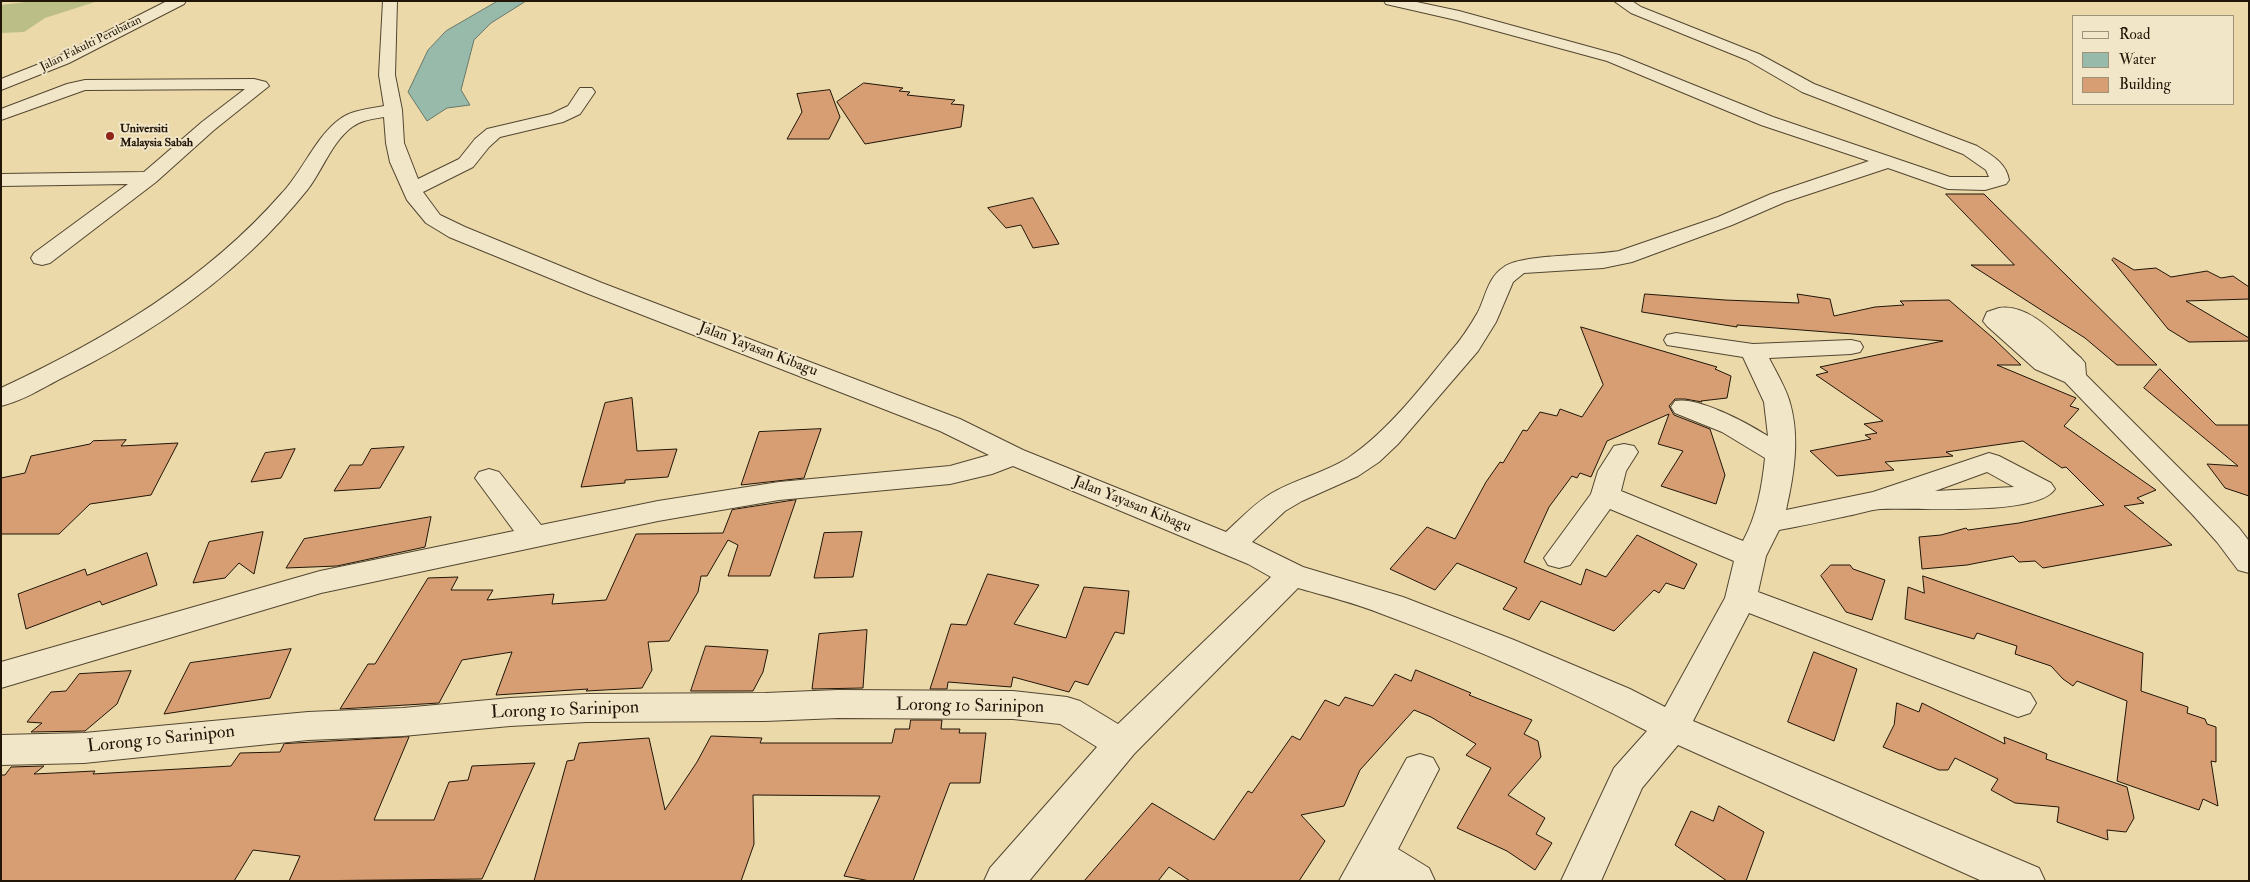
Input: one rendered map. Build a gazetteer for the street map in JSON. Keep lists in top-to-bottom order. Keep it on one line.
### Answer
{"streets":{"street":["Jalan Fakulti Perubatan","Jalan Yayasan Kibagu","Lorong 10 Sarinipon"]},"places":["Universiti Malaysia Sabah"],"legend":["Road","Water","Building"]}
